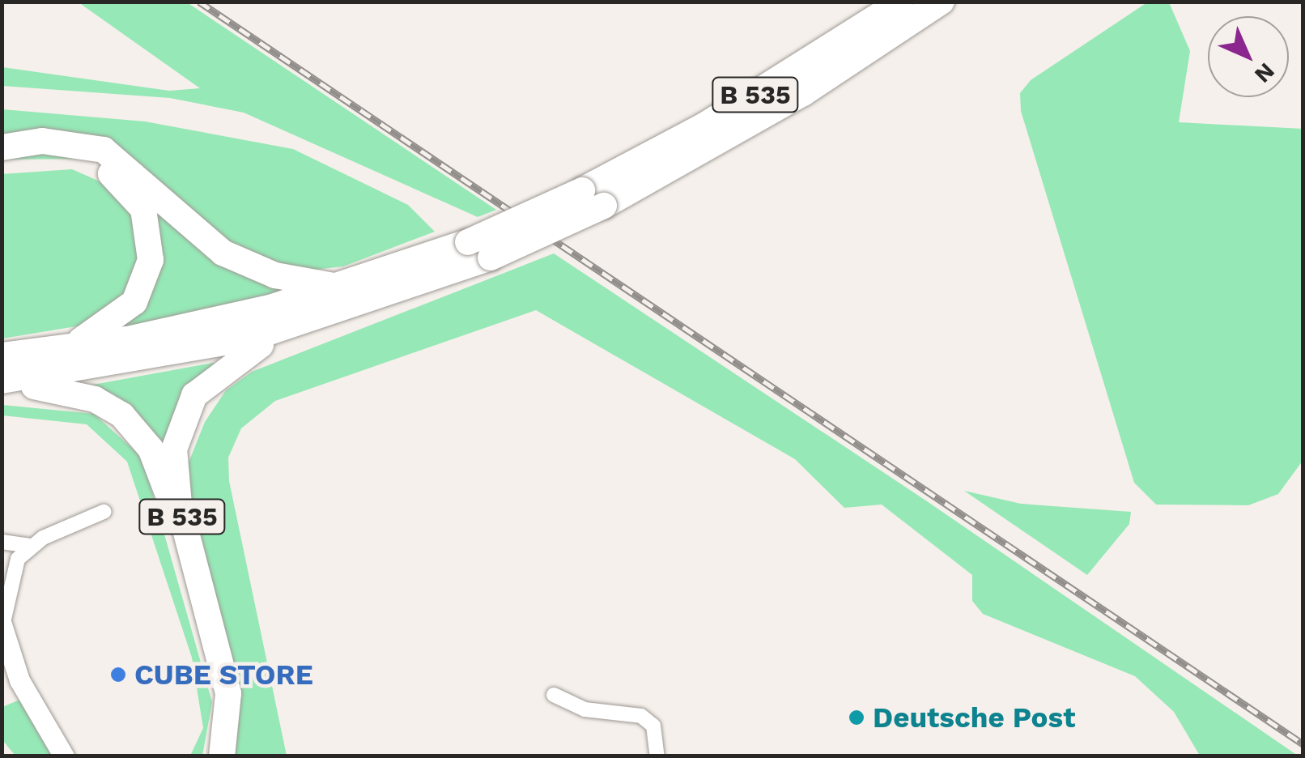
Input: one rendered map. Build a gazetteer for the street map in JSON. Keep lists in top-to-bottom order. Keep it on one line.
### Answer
{"streets":{"highway":["B 535"]},"places":["CUBE STORE","Deutsche Post"],"north":"bottom right"}
